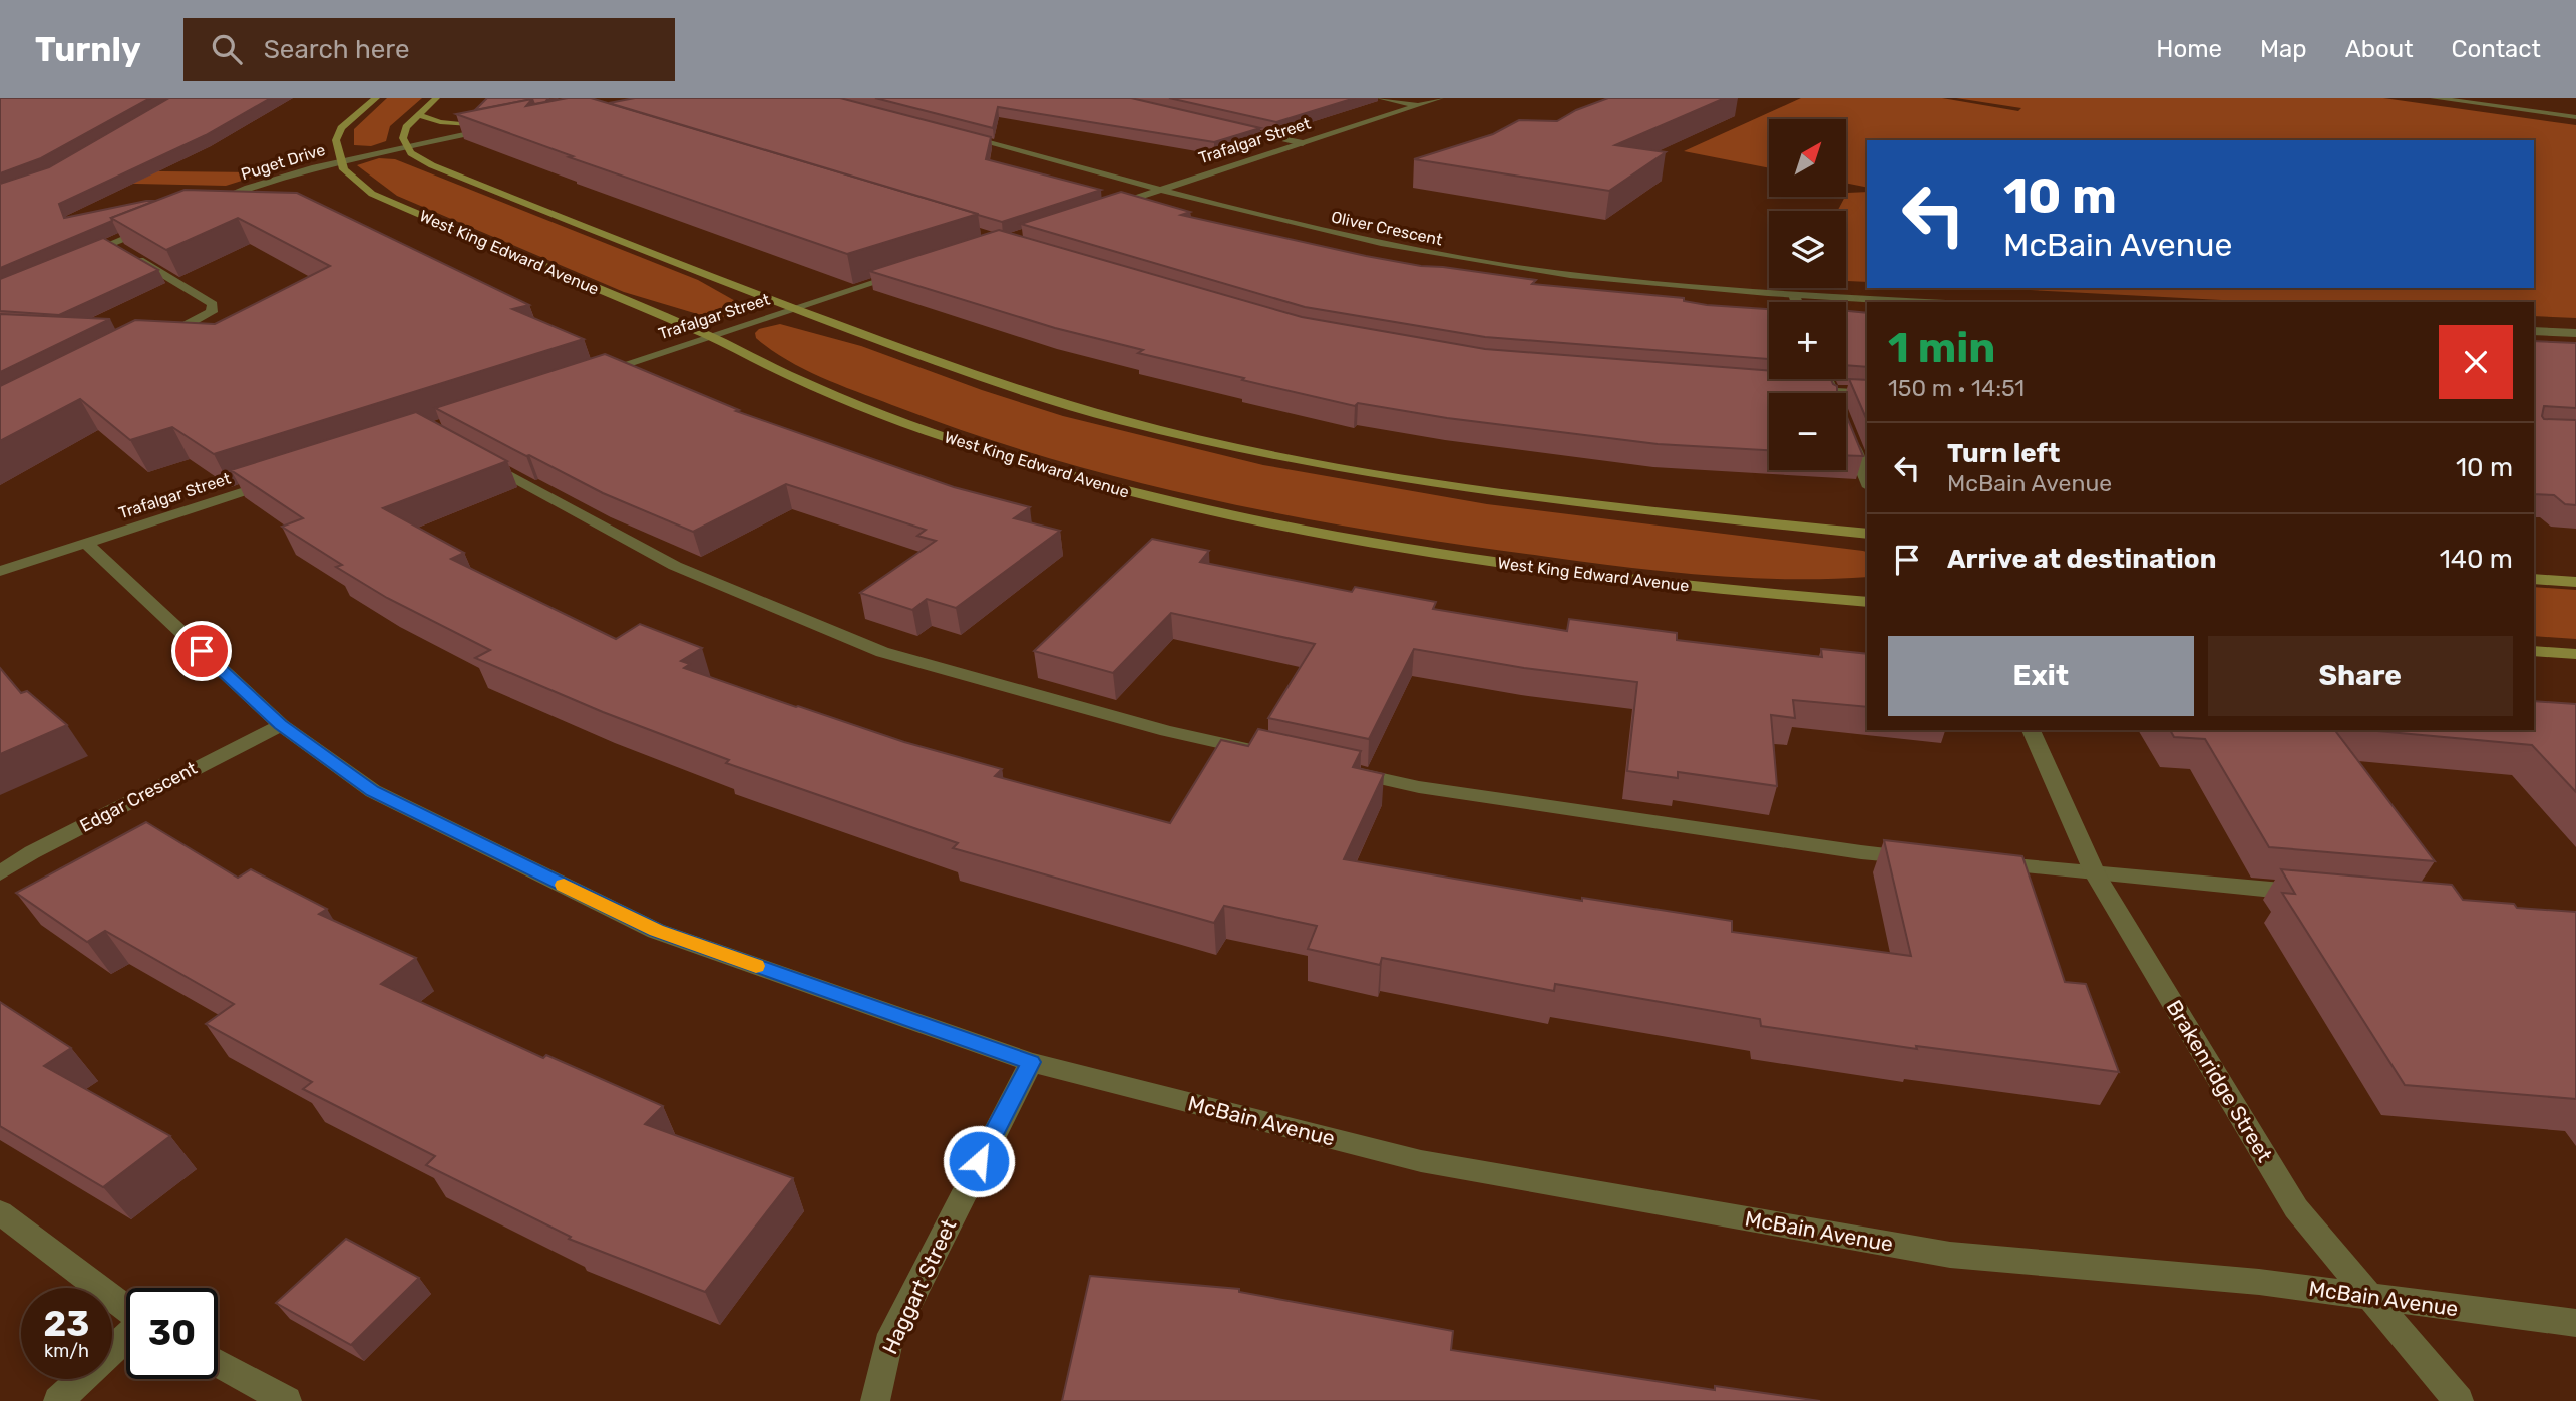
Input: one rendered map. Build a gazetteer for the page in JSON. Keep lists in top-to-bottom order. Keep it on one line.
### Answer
{"streets":{"main road":["West King Edward Avenue"],"street":["Trafalgar Street","Puget Drive","Oliver Crescent","Edgar Crescent","Brakenridge Street","McBain Avenue","Haggart Street"]},"crossings":[["Trafalgar Street","Oliver Crescent"],["Trafalgar Street","West King Edward Avenue"],["Trafalgar Street","McBain Avenue"],["Puget Drive","West King Edward Avenue"],["Edgar Crescent","McBain Avenue"],["Brakenridge Street","McBain Avenue"],["McBain Avenue","Haggart Street"]],"north":"top right","page":{"header":"Turnly","search":"Search here","nav":["Home","Map","About","Contact"],"map_buttons":["+","−"],"turn":["10 m","McBain Avenue"],"heading":["1 min","150 m · 14:51"],"list":[{"name":"Turn left","note":"McBain Avenue","value":"10 m"},{"name":"Arrive at destination","value":"140 m"}],"buttons":["Exit","Share"],"speed":"23 km/h","limit":"30"}}
